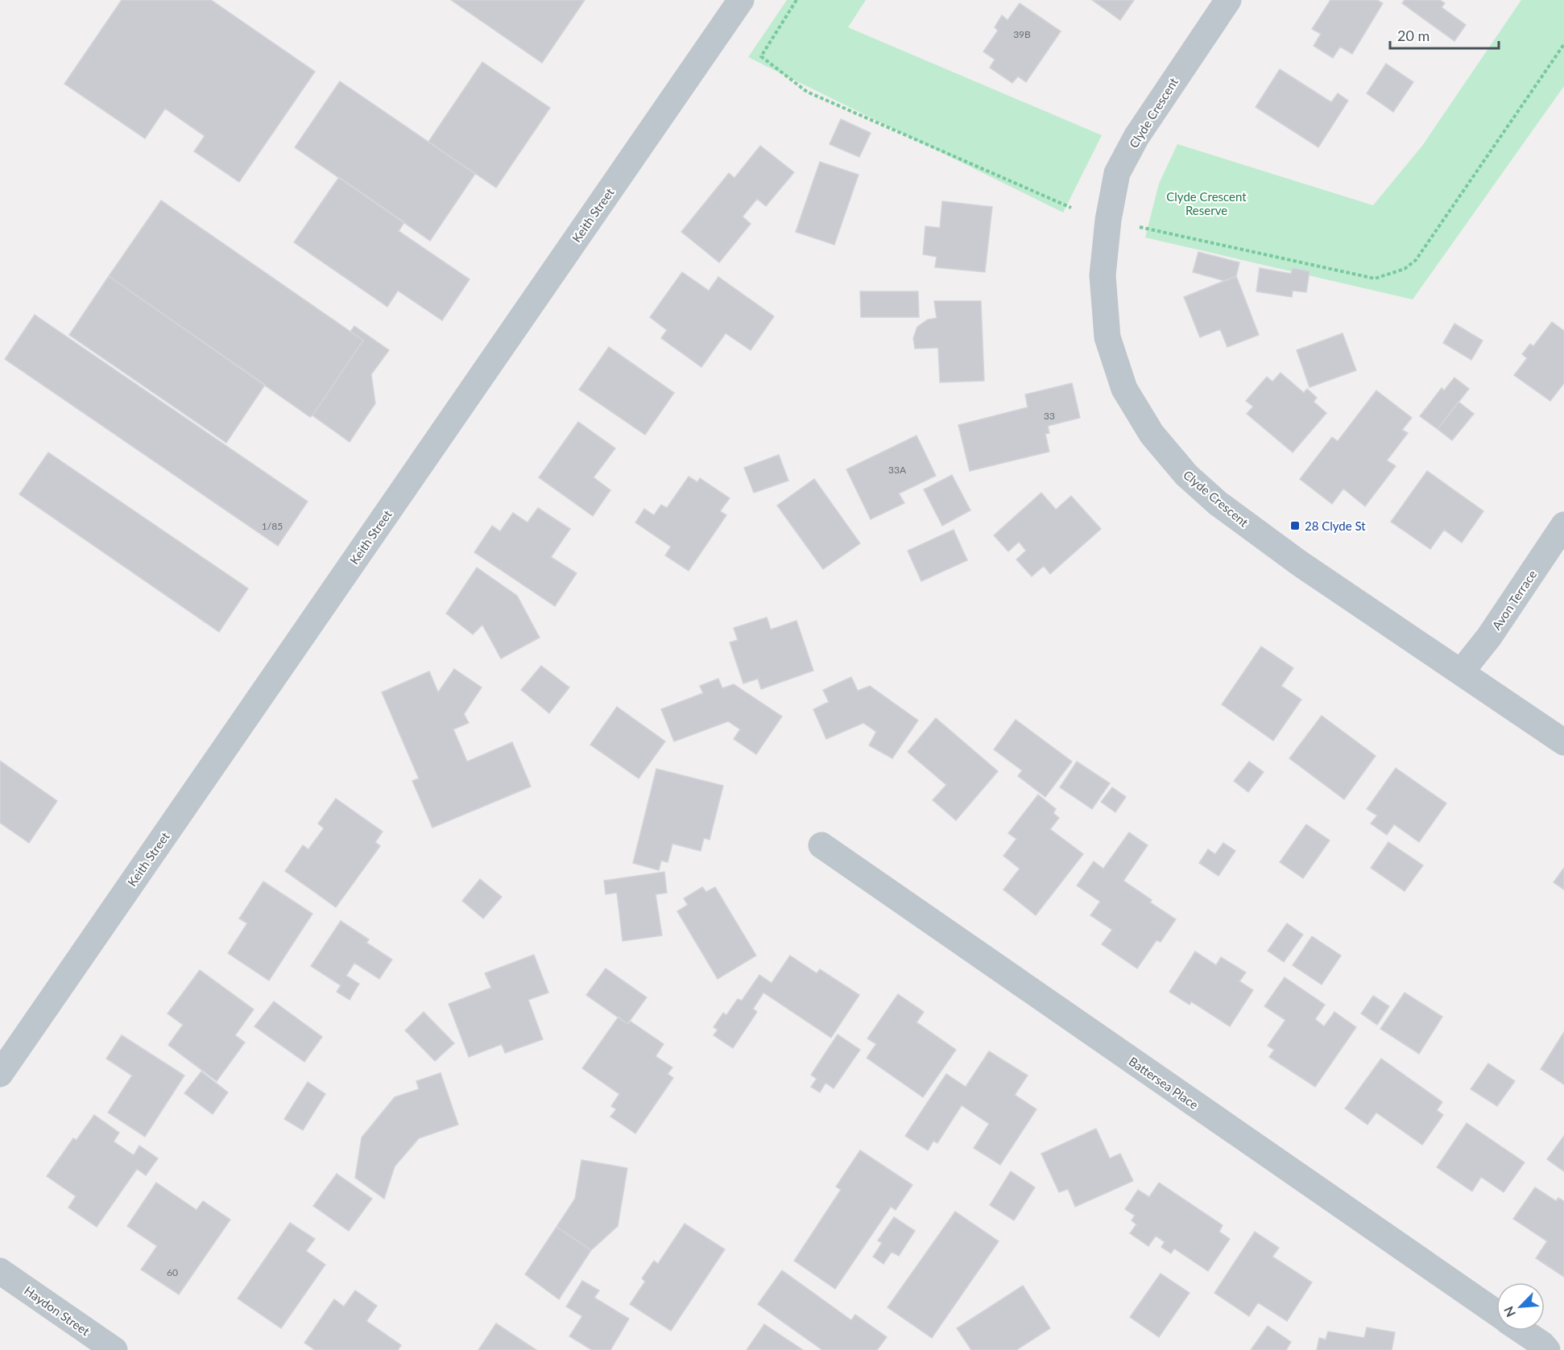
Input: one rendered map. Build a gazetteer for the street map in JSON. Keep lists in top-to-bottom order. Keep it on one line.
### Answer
{"streets":{"street":["Clyde Crescent","Keith Street","Avon Terrace","Battersea Place","Haydon Street"]},"crossings":[["Clyde Crescent","Avon Terrace"]],"parks":["Clyde Crescent Reserve"],"places":{"transit":["28 Clyde St"]},"house_numbers":["39B","33","33A","1/85","60"],"scale_bar":"20 m","north":"bottom left"}
